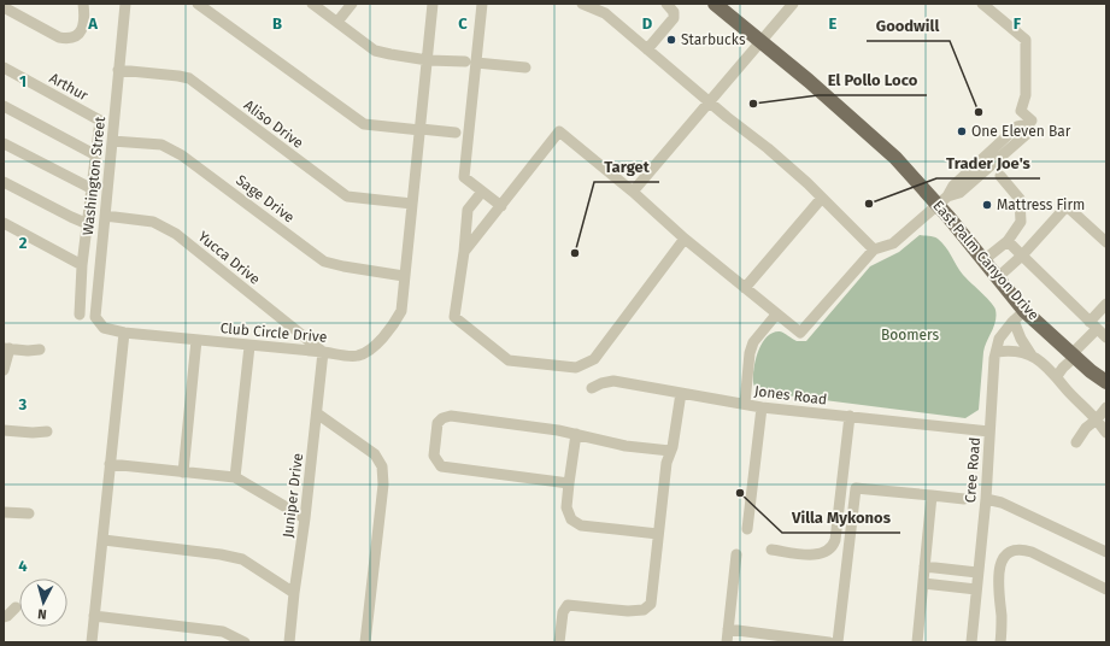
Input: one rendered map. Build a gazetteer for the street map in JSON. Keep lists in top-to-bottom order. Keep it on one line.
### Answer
{"streets":{"main road":["East Palm Canyon Drive"],"street":["Arthur","Aliso Drive","Washington Street","Sage Drive","Yucca Drive","Club Circle Drive","Jones Road","Cree Road","Juniper Drive"]},"crossings":[["Aliso Drive","Washington Street"],["Aliso Drive","Club Circle Drive"],["Washington Street","Sage Drive"],["Washington Street","Yucca Drive"],["Washington Street","Club Circle Drive"],["Sage Drive","Club Circle Drive"],["Yucca Drive","Club Circle Drive"],["Yucca Drive","Juniper Drive"],["East Palm Canyon Drive","Cree Road"],["Club Circle Drive","Juniper Drive"],["Jones Road","Cree Road"]],"parks":["Boomers"],"places":["Starbucks","El Pollo Loco","Goodwill","One Eleven Bar","Trader Joe's","Mattress Firm","Target","Villa Mykonos"],"north":"bottom","grid":{"columns":["A","B","C","D","E","F"],"rows":["1","2","3","4"]}}
